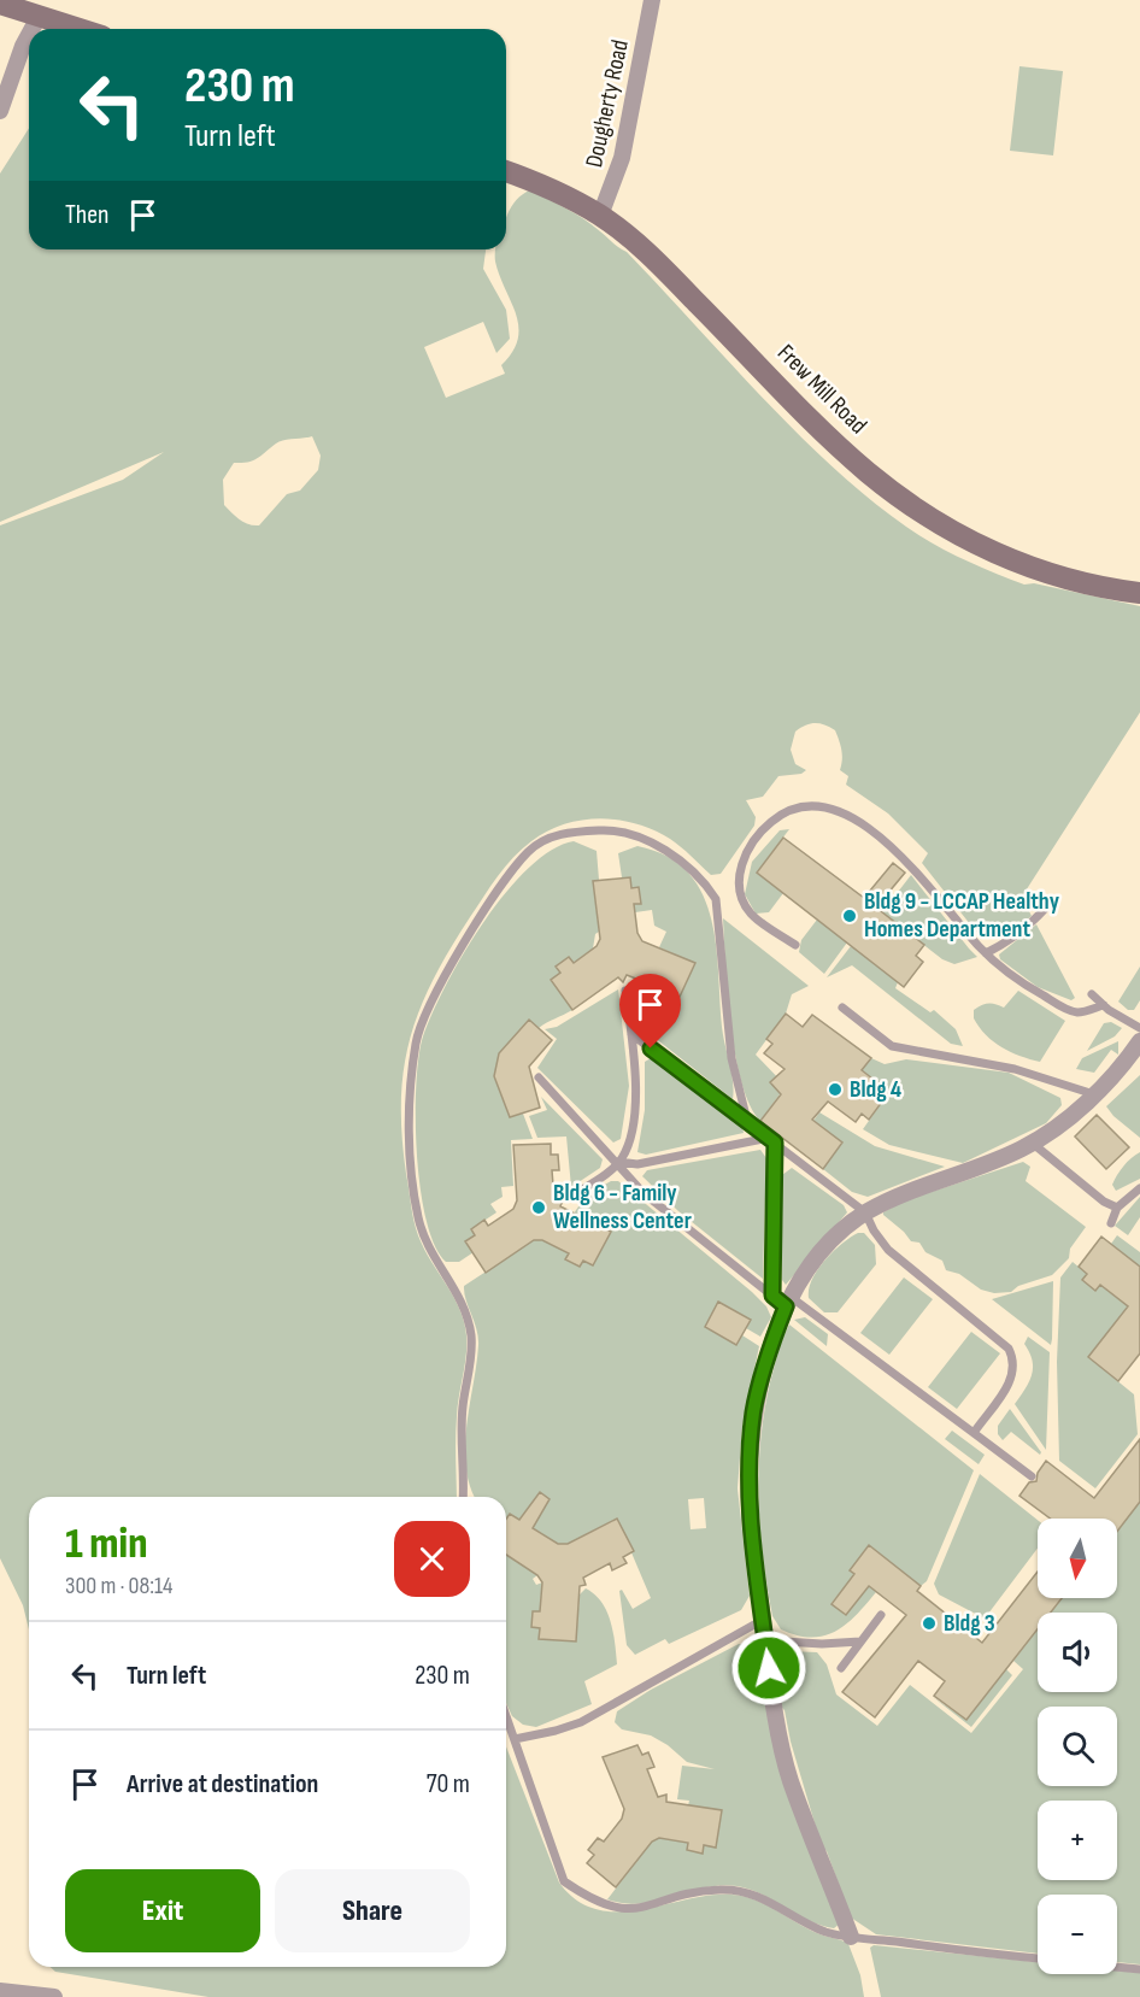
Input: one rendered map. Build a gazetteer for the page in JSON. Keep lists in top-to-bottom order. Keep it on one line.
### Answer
{"streets":{"street":["Dougherty Road","Frew Mill Road"]},"crossings":[["Dougherty Road","Frew Mill Road"]],"places":["Bldg 9 - LCCAP Healthy Homes Department","Bldg 4","Bldg 6 - Family Wellness Center","Bldg 3"],"north":"bottom","page":{"turn":["230 m","Turn left"],"then":"Then","heading":["1 min","300 m · 08:14"],"map_buttons":["+","−"],"list":[{"name":"Turn left","value":"230 m"},{"name":"Arrive at destination","value":"70 m"}],"buttons":["Exit","Share"]}}
